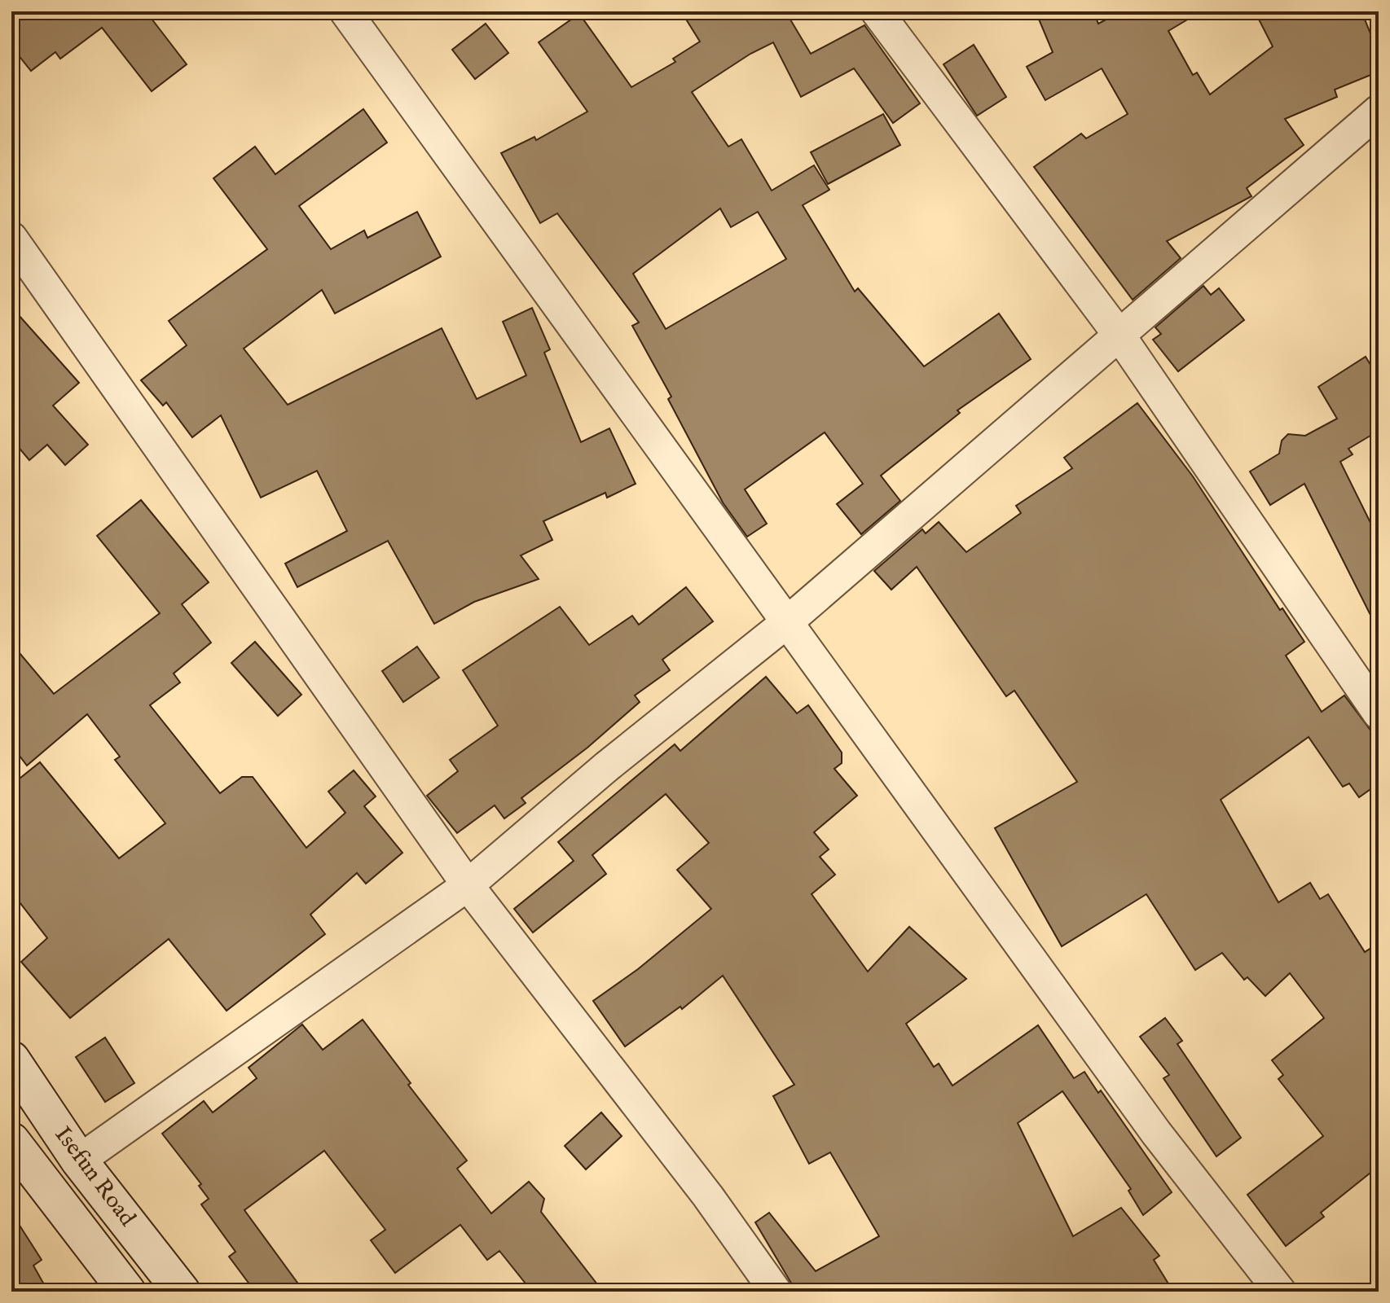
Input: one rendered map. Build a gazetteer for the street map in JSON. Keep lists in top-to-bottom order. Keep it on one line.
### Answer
{"streets":{"street":["Isefun Road"]}}
